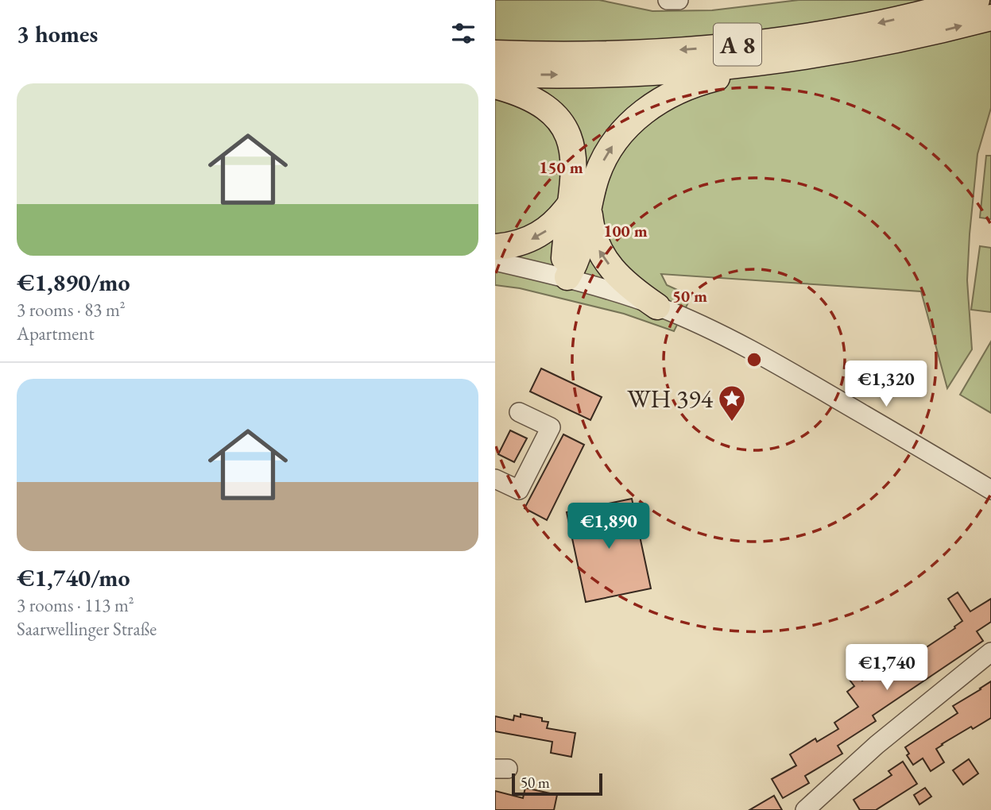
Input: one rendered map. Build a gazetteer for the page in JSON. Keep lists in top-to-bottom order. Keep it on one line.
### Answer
{"streets":{"highway":["A 8"]},"places":{"place":["WH 394"]},"scale_bar":"50 m","page":{"heading":"3 homes","list":[{"name":"€1,890/mo","note":"3 rooms · 83 m² · Apartment"},{"name":"€1,740/mo","note":"3 rooms · 113 m² · Saarwellinger Straße"}],"price":["€1,320","€1,890","€1,740"],"scale":"50 m"},"rings":["150 m","100 m","50 m"]}
